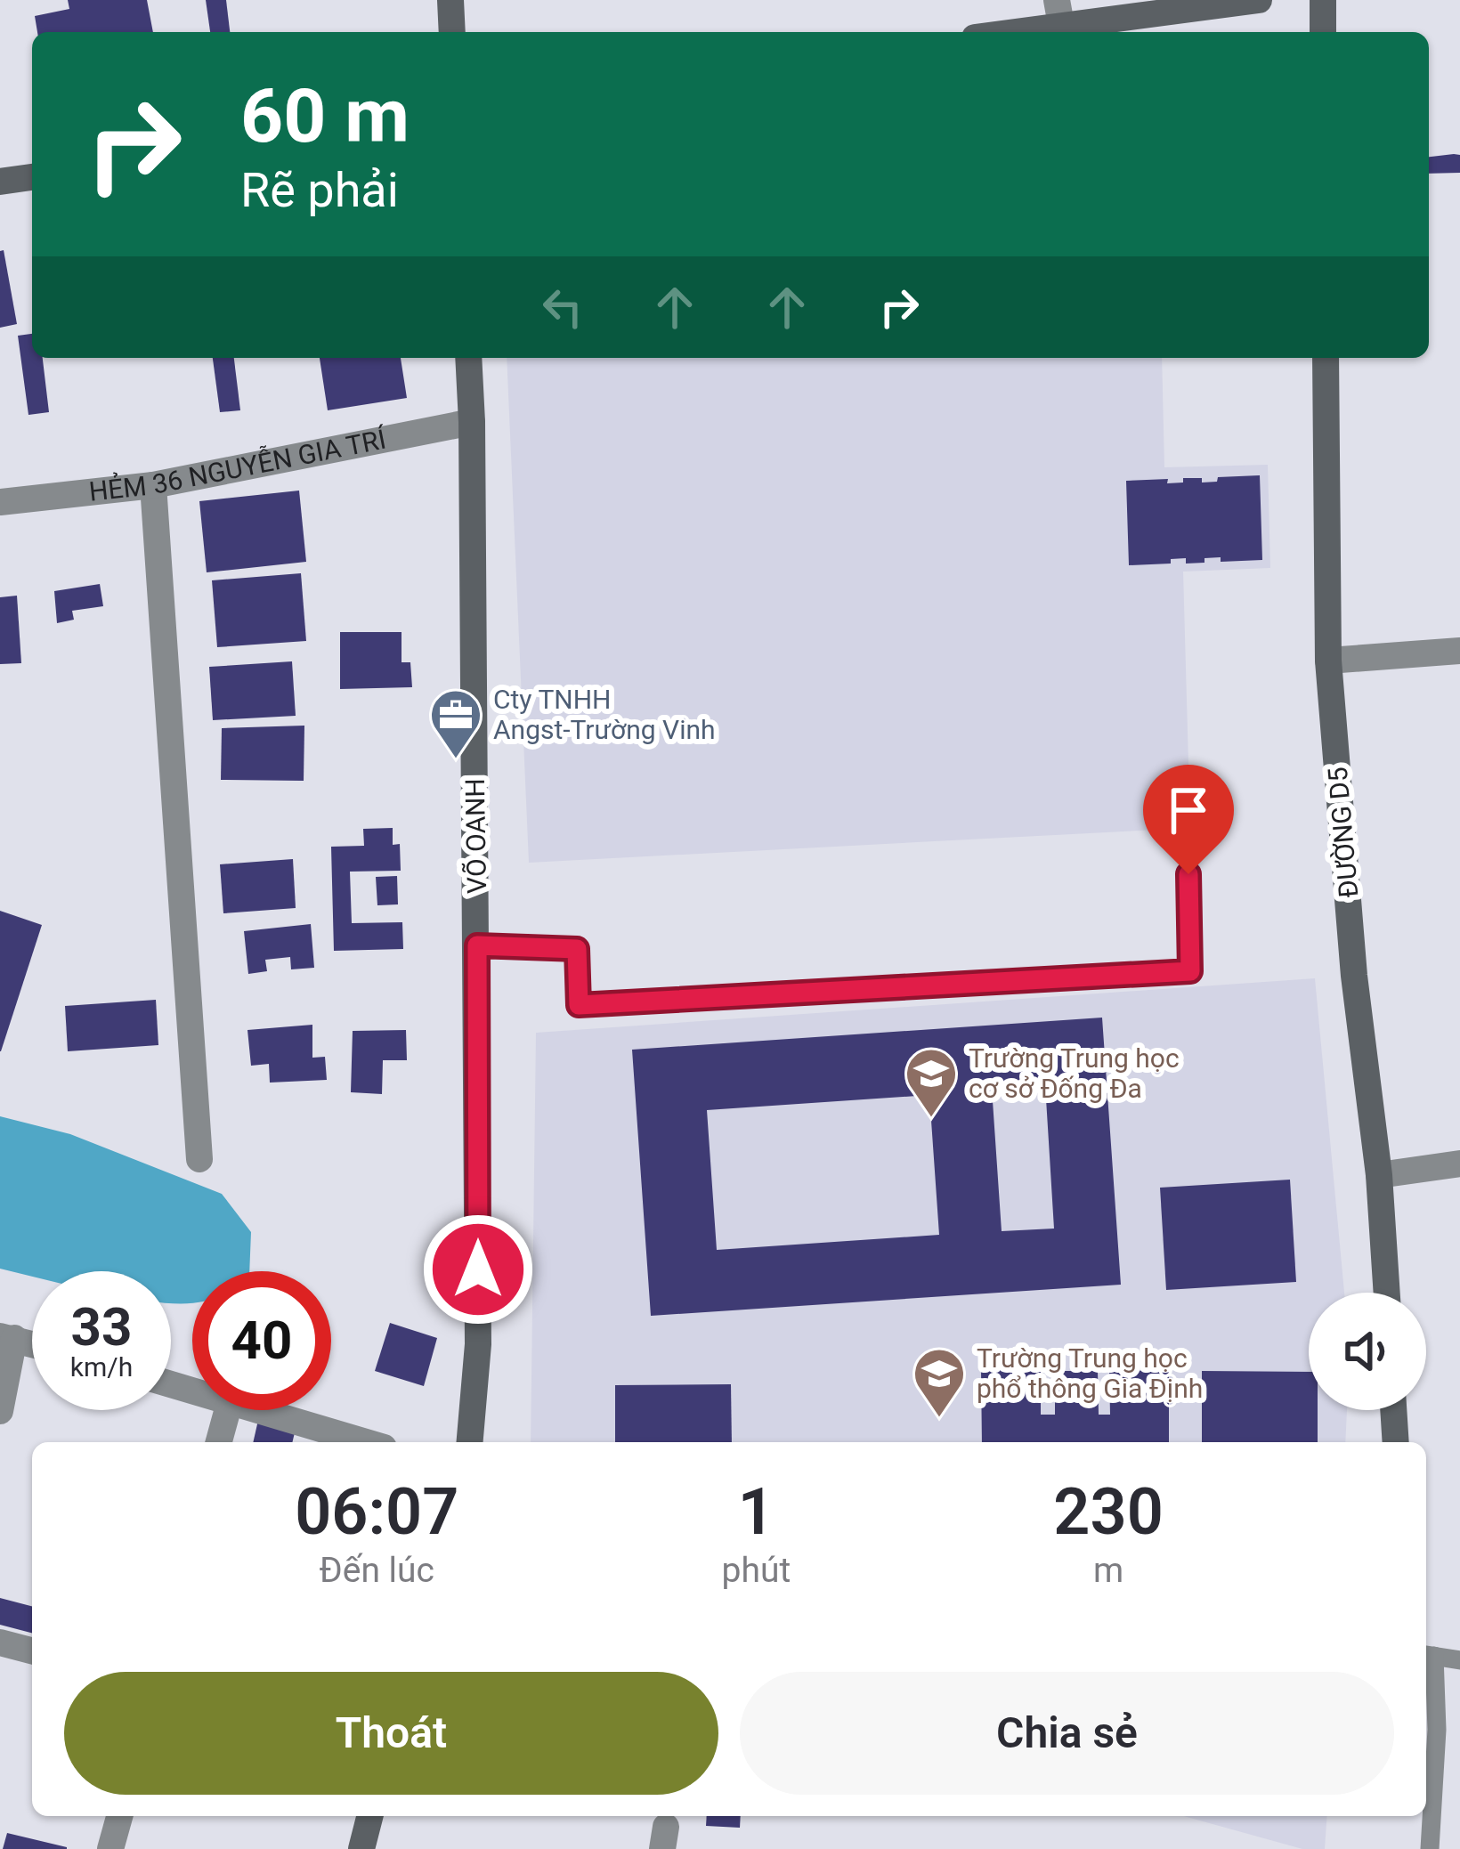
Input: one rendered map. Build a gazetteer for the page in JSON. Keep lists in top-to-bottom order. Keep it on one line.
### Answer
{"streets":{"street":["HẺM 36 NGUYỄN GIA TRÍ","ĐƯỜNG D5","VÕ OANH"]},"crossings":[["HẺM 36 NGUYỄN GIA TRÍ","VÕ OANH"]],"places":{"office":["Cty TNHH Angst-Trường Vinh"],"school or university":["Trường Trung học cơ sở Đống Đa","Trường Trung học phổ thông Gia Định"]},"page":{"turn":["60 m","Rẽ phải"],"speed":"33 km/h","limit":"40","eta":["06:07","Đến lúc","1","phút","230","m"],"buttons":["Thoát","Chia sẻ"]}}
